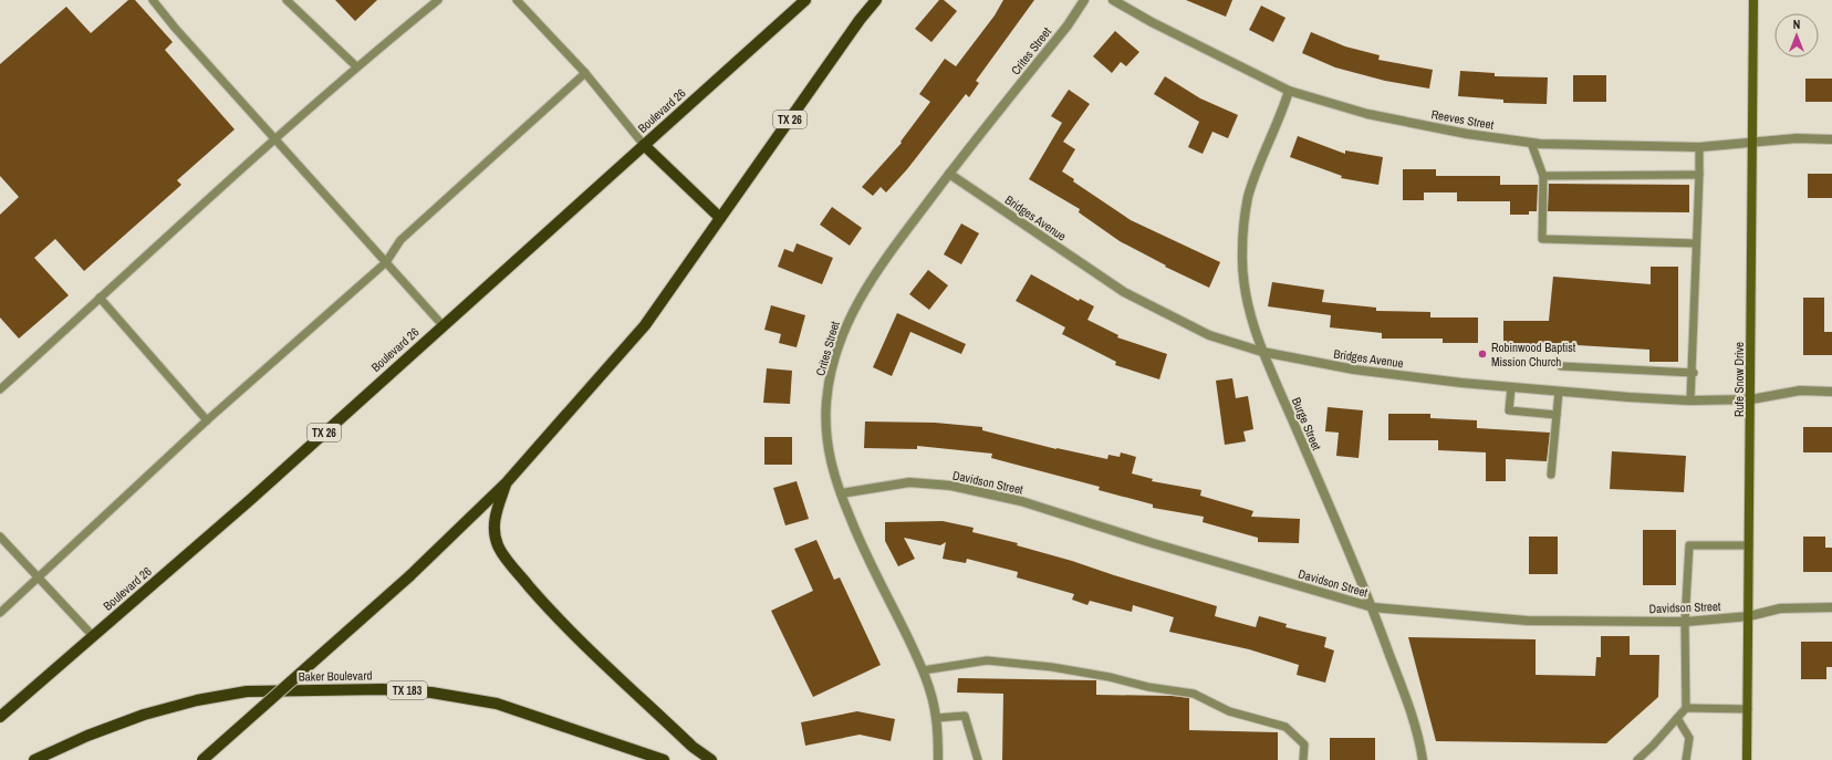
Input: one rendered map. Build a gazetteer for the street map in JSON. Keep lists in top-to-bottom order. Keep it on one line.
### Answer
{"streets":{"main road":["Boulevard 26","TX 26","Rufe Snow Drive","Baker Boulevard","TX 183"],"street":["Crites Street","Reeves Street","Bridges Avenue","Burge Street","Davidson Street"]},"crossings":[["Crites Street","Bridges Avenue"],["Crites Street","Davidson Street"],["Reeves Street","Rufe Snow Drive"],["Reeves Street","Burge Street"],["Bridges Avenue","Rufe Snow Drive"],["Bridges Avenue","Burge Street"],["Rufe Snow Drive","Davidson Street"],["Burge Street","Davidson Street"]],"places":["Robinwood Baptist Mission Church"],"north":"top"}
